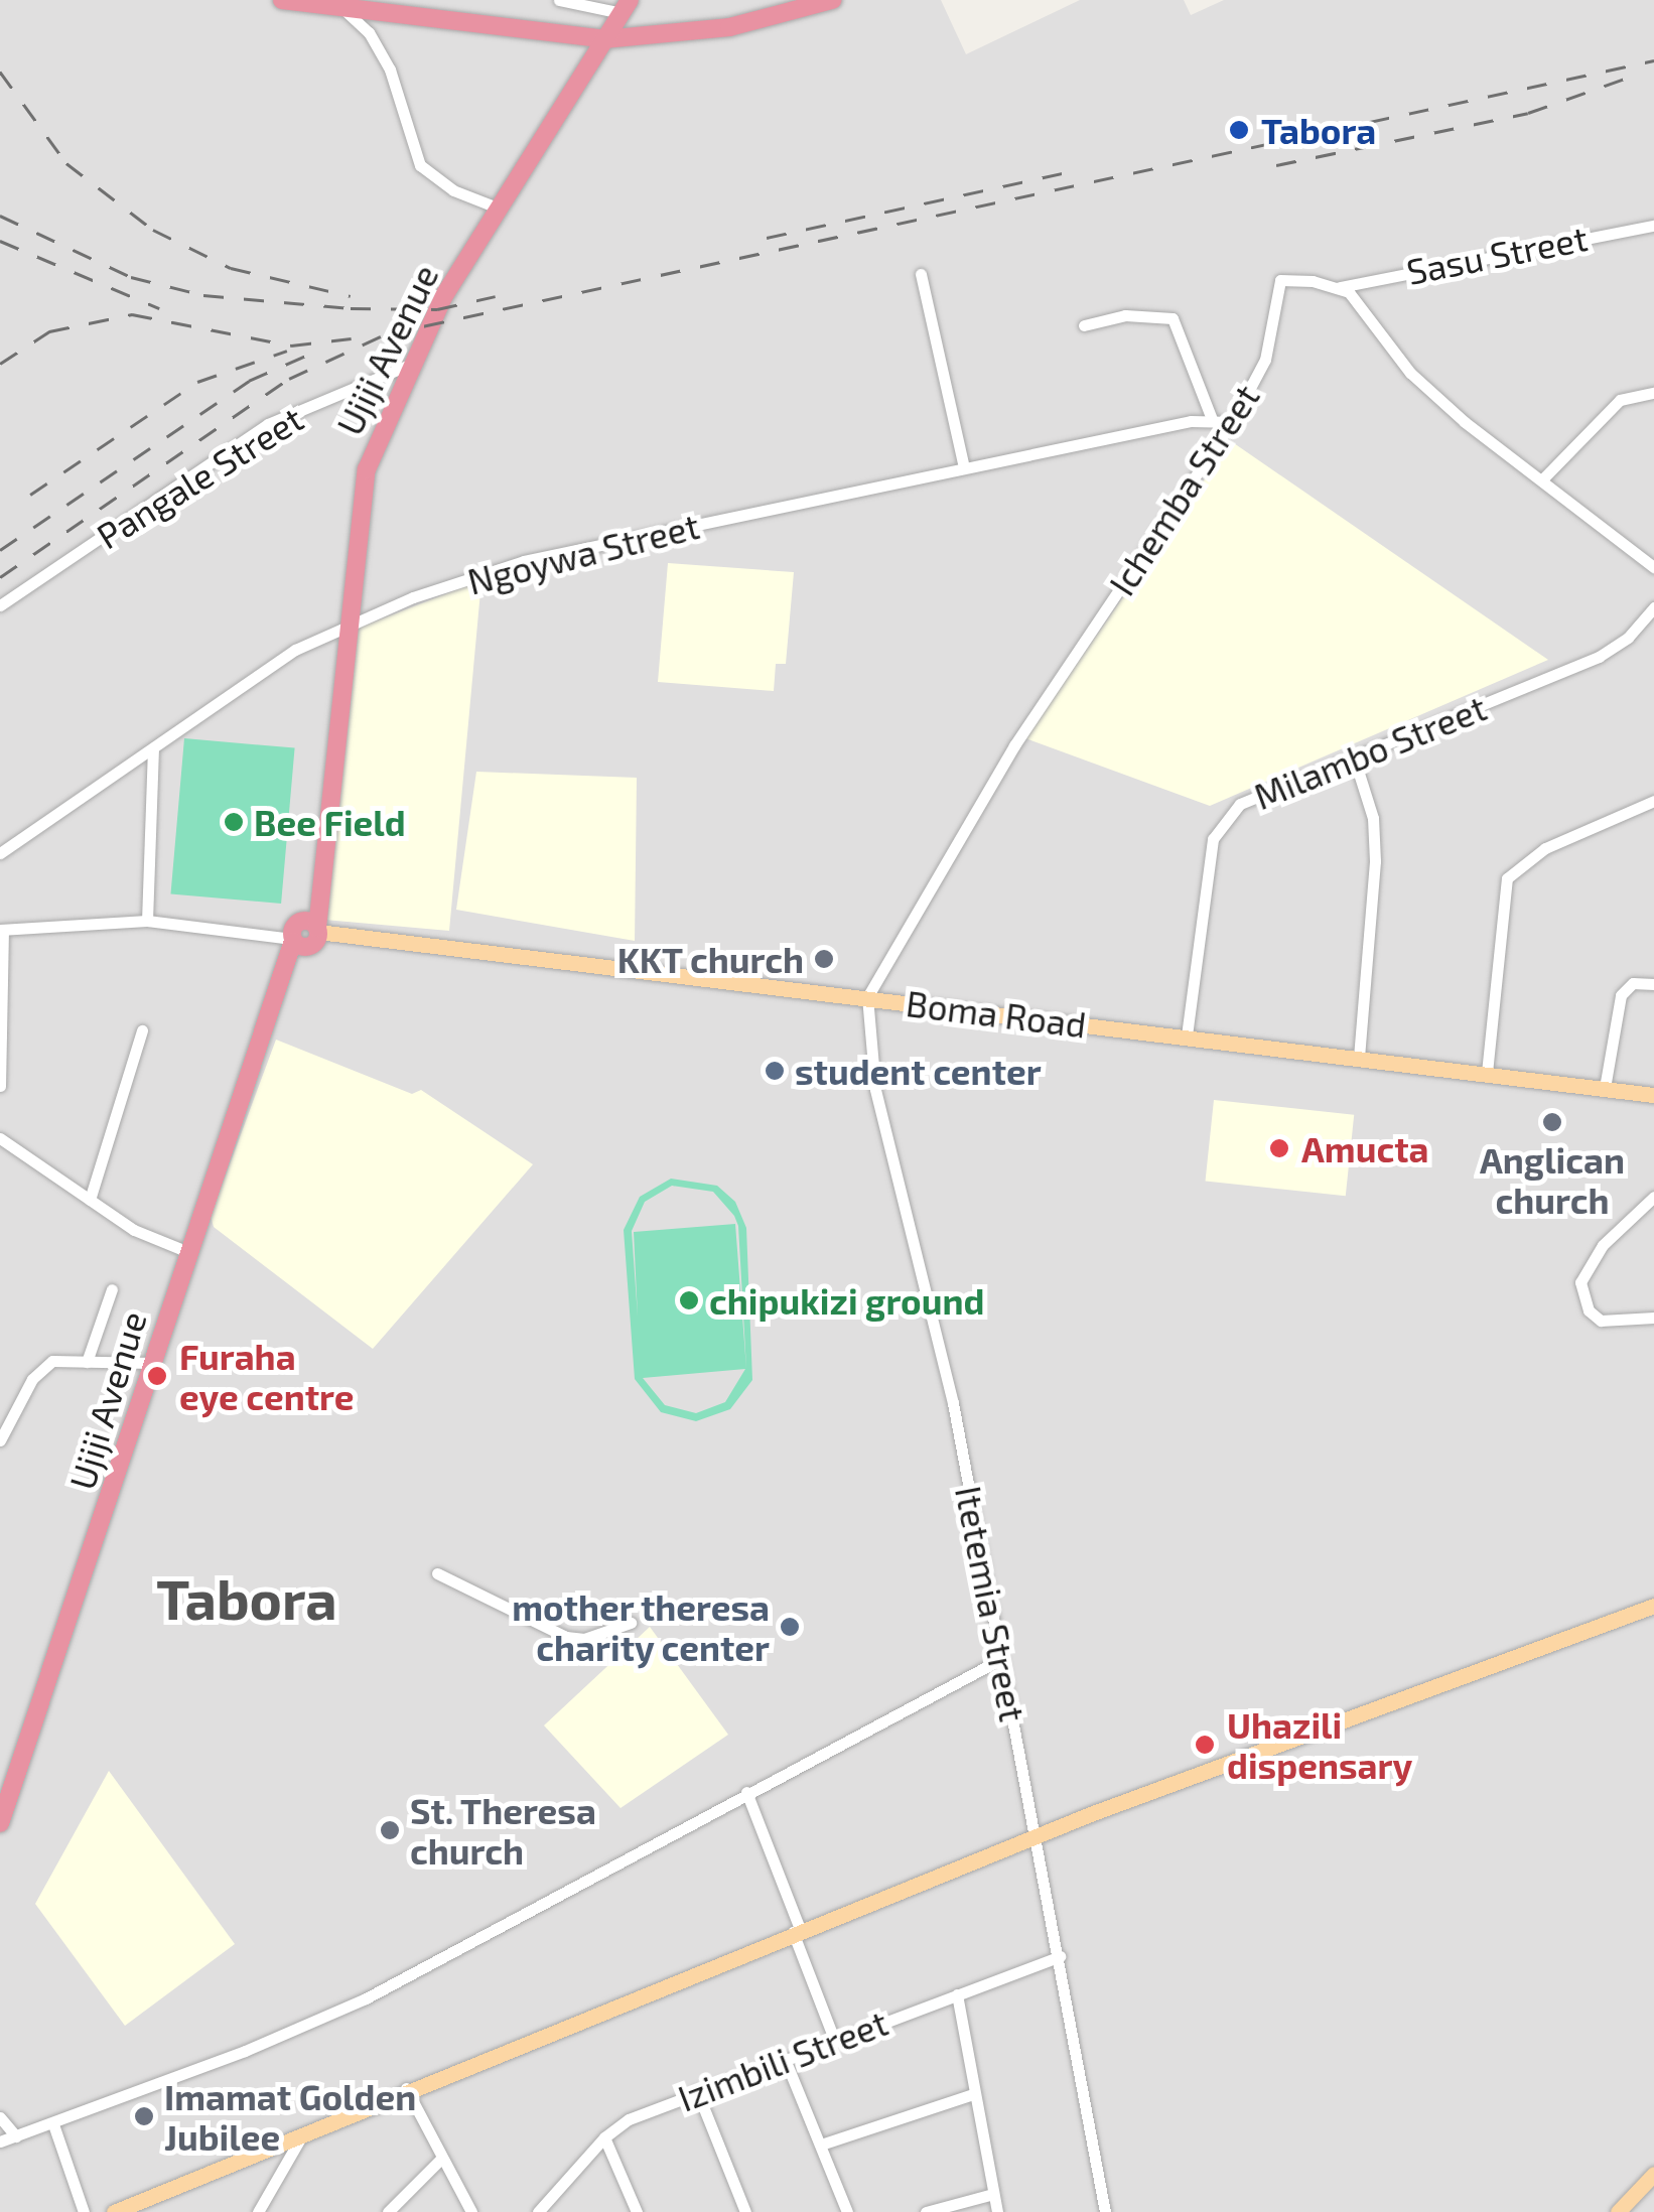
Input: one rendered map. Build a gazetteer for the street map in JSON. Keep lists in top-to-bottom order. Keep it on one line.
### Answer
{"streets":{"highway":["Ujiji Avenue"],"main road":["Boma Road"],"street":["Sasu Street","Pangale Street","Ichemba Street","Ngoywa Street","Milambo Street","Itetemia Street","Izimbili Street"]},"crossings":[["Sasu Street","Ichemba Street"],["Ujiji Avenue","Pangale Street"],["Ujiji Avenue","Ngoywa Street"],["Ujiji Avenue","Boma Road"],["Ichemba Street","Ngoywa Street"],["Ichemba Street","Boma Road"],["Ichemba Street","Itetemia Street"],["Milambo Street","Boma Road"],["Boma Road","Itetemia Street"],["Itetemia Street","Izimbili Street"]],"districts":["Tabora"],"places":["Tabora","Bee Field","KKT church","student center","Anglican church","Amucta","chipukizi ground","Furaha eye centre","mother theresa charity center","Uhazili dispensary","St. Theresa church","Imamat Golden Jubilee"]}
